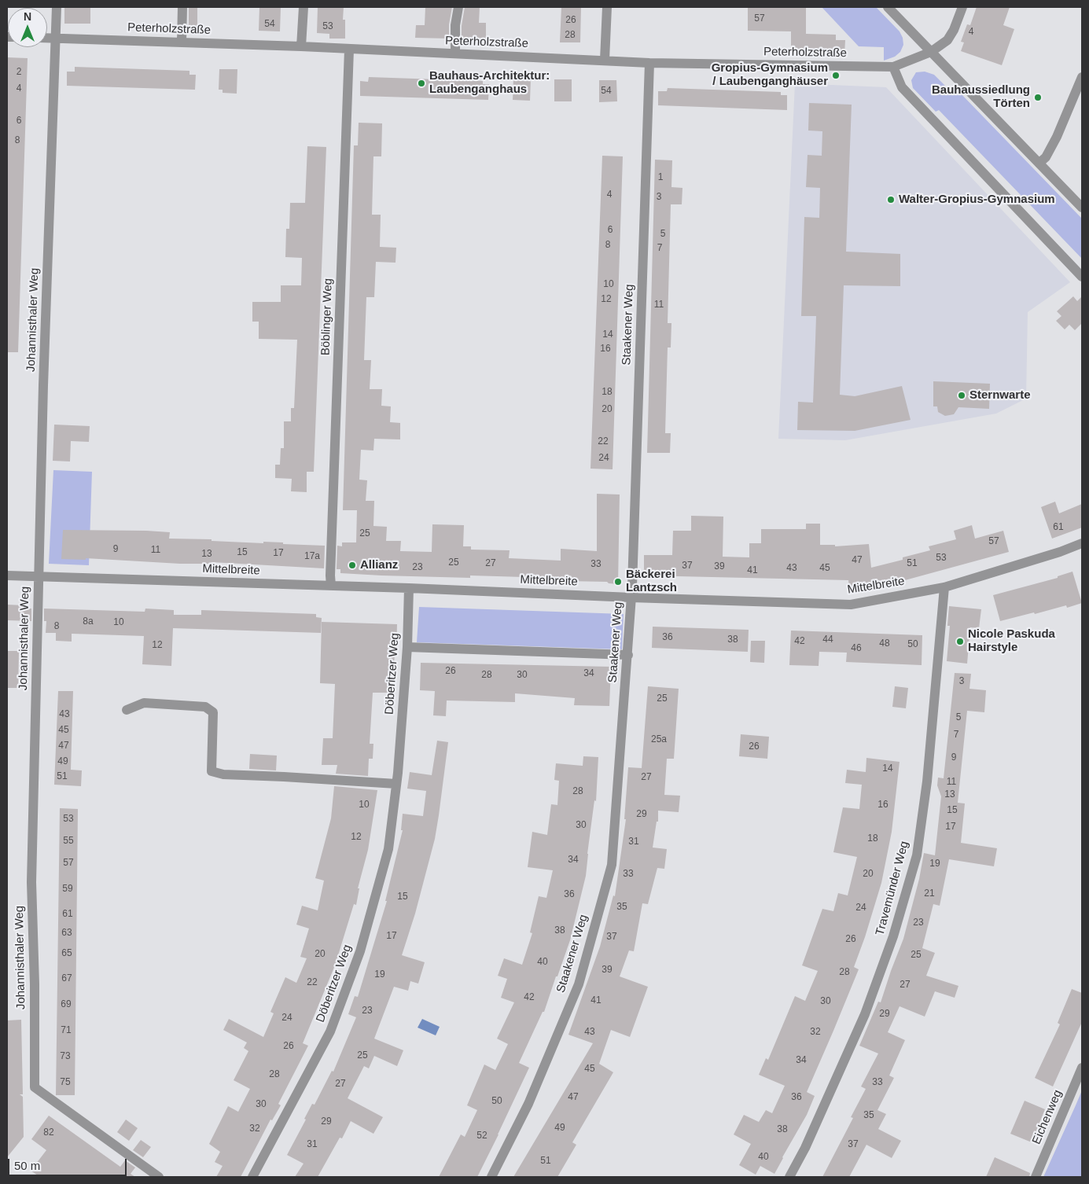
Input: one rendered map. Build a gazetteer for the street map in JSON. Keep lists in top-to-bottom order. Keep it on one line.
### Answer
{"streets":{"street":["Peterholzstraße","Böblinger Weg","Johannisthaler Weg","Staakener Weg","Mittelbreite","Döberitzer Weg","Travemünder Weg","Eichenweg"]},"crossings":[["Peterholzstraße","Böblinger Weg"],["Peterholzstraße","Johannisthaler Weg"],["Peterholzstraße","Staakener Weg"],["Böblinger Weg","Mittelbreite"],["Johannisthaler Weg","Mittelbreite"],["Staakener Weg","Mittelbreite"],["Mittelbreite","Döberitzer Weg"],["Mittelbreite","Travemünder Weg"]],"places":["Gropius-Gymnasium / Laubenganghäuser","Bauhaus-Architektur: Laubenganghaus","Bauhaussiedlung Törten","Walter-Gropius-Gymnasium","Sternwarte","Allianz","Bäckerei Lantzsch","Nicole Paskuda Hairstyle"],"house_numbers":["57","26","54","53","4","28","2","4","54","6","8","1","4","3","6","5","8","7","10","12","11","14","16","18","20","22","24","61","25","57","9","11","15","17","13","17a","53","47","25","27","51","33","37","39","23","43","45","41","8a","10","8","36","38","44","42","48","50","12","46","26","34","28","30","3","25","43","5","45","7","25a","47","26","9","49","14","51","27","11","28","13","10","16","15","29","53","30","17","12","18","55","31","34","57","19","33","20","59","21","36","15","35","24","61","23","38","63","17","37","26","65","20","25","40","39","28","19","67","22","27","42","41","30","69","23","29","24","71","43","32","26","25","73","34","45","28","75","33","27","47","36","50","30","35","29","49","32","38","82","52","31","37","40","51"],"scale_bar":"50 m","north":"top"}
